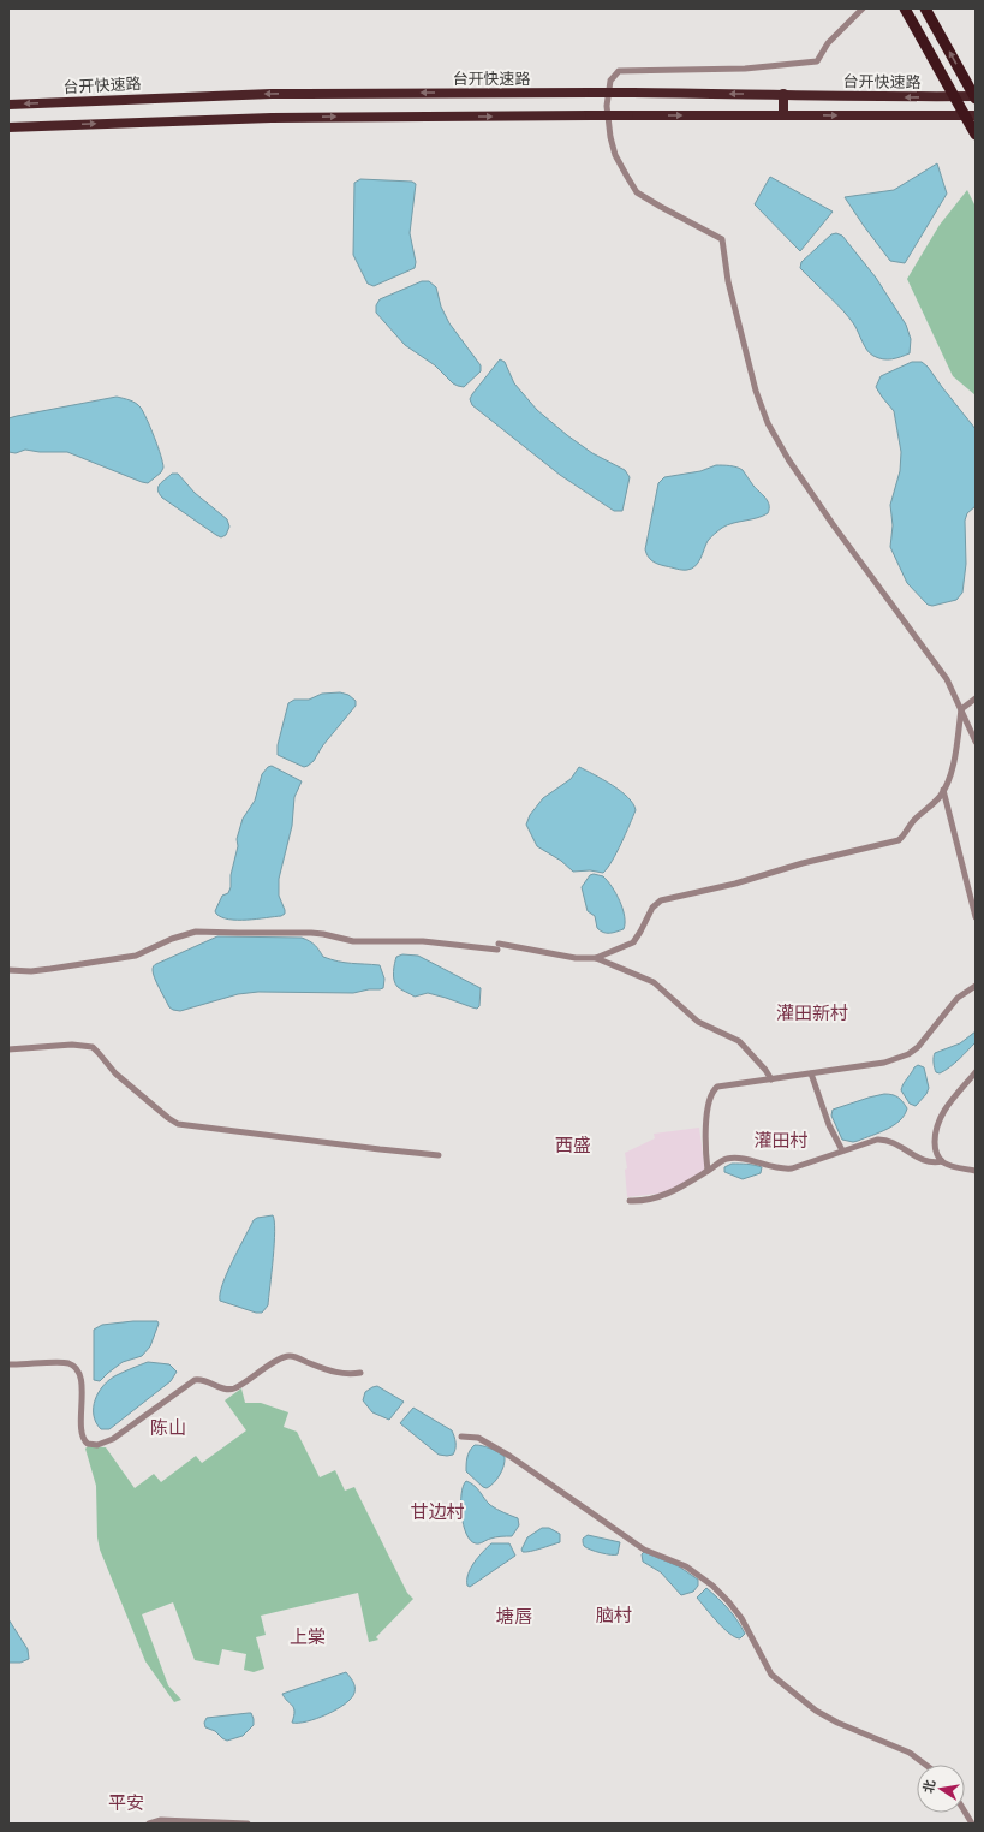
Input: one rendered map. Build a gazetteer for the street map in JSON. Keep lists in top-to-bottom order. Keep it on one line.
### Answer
{"streets":{"highway":["台开快速路"]},"districts":["灌田新村","灌田村","西盛","陈山","甘边村","脑村","塘唇","上棠","平安"],"north":"left"}
